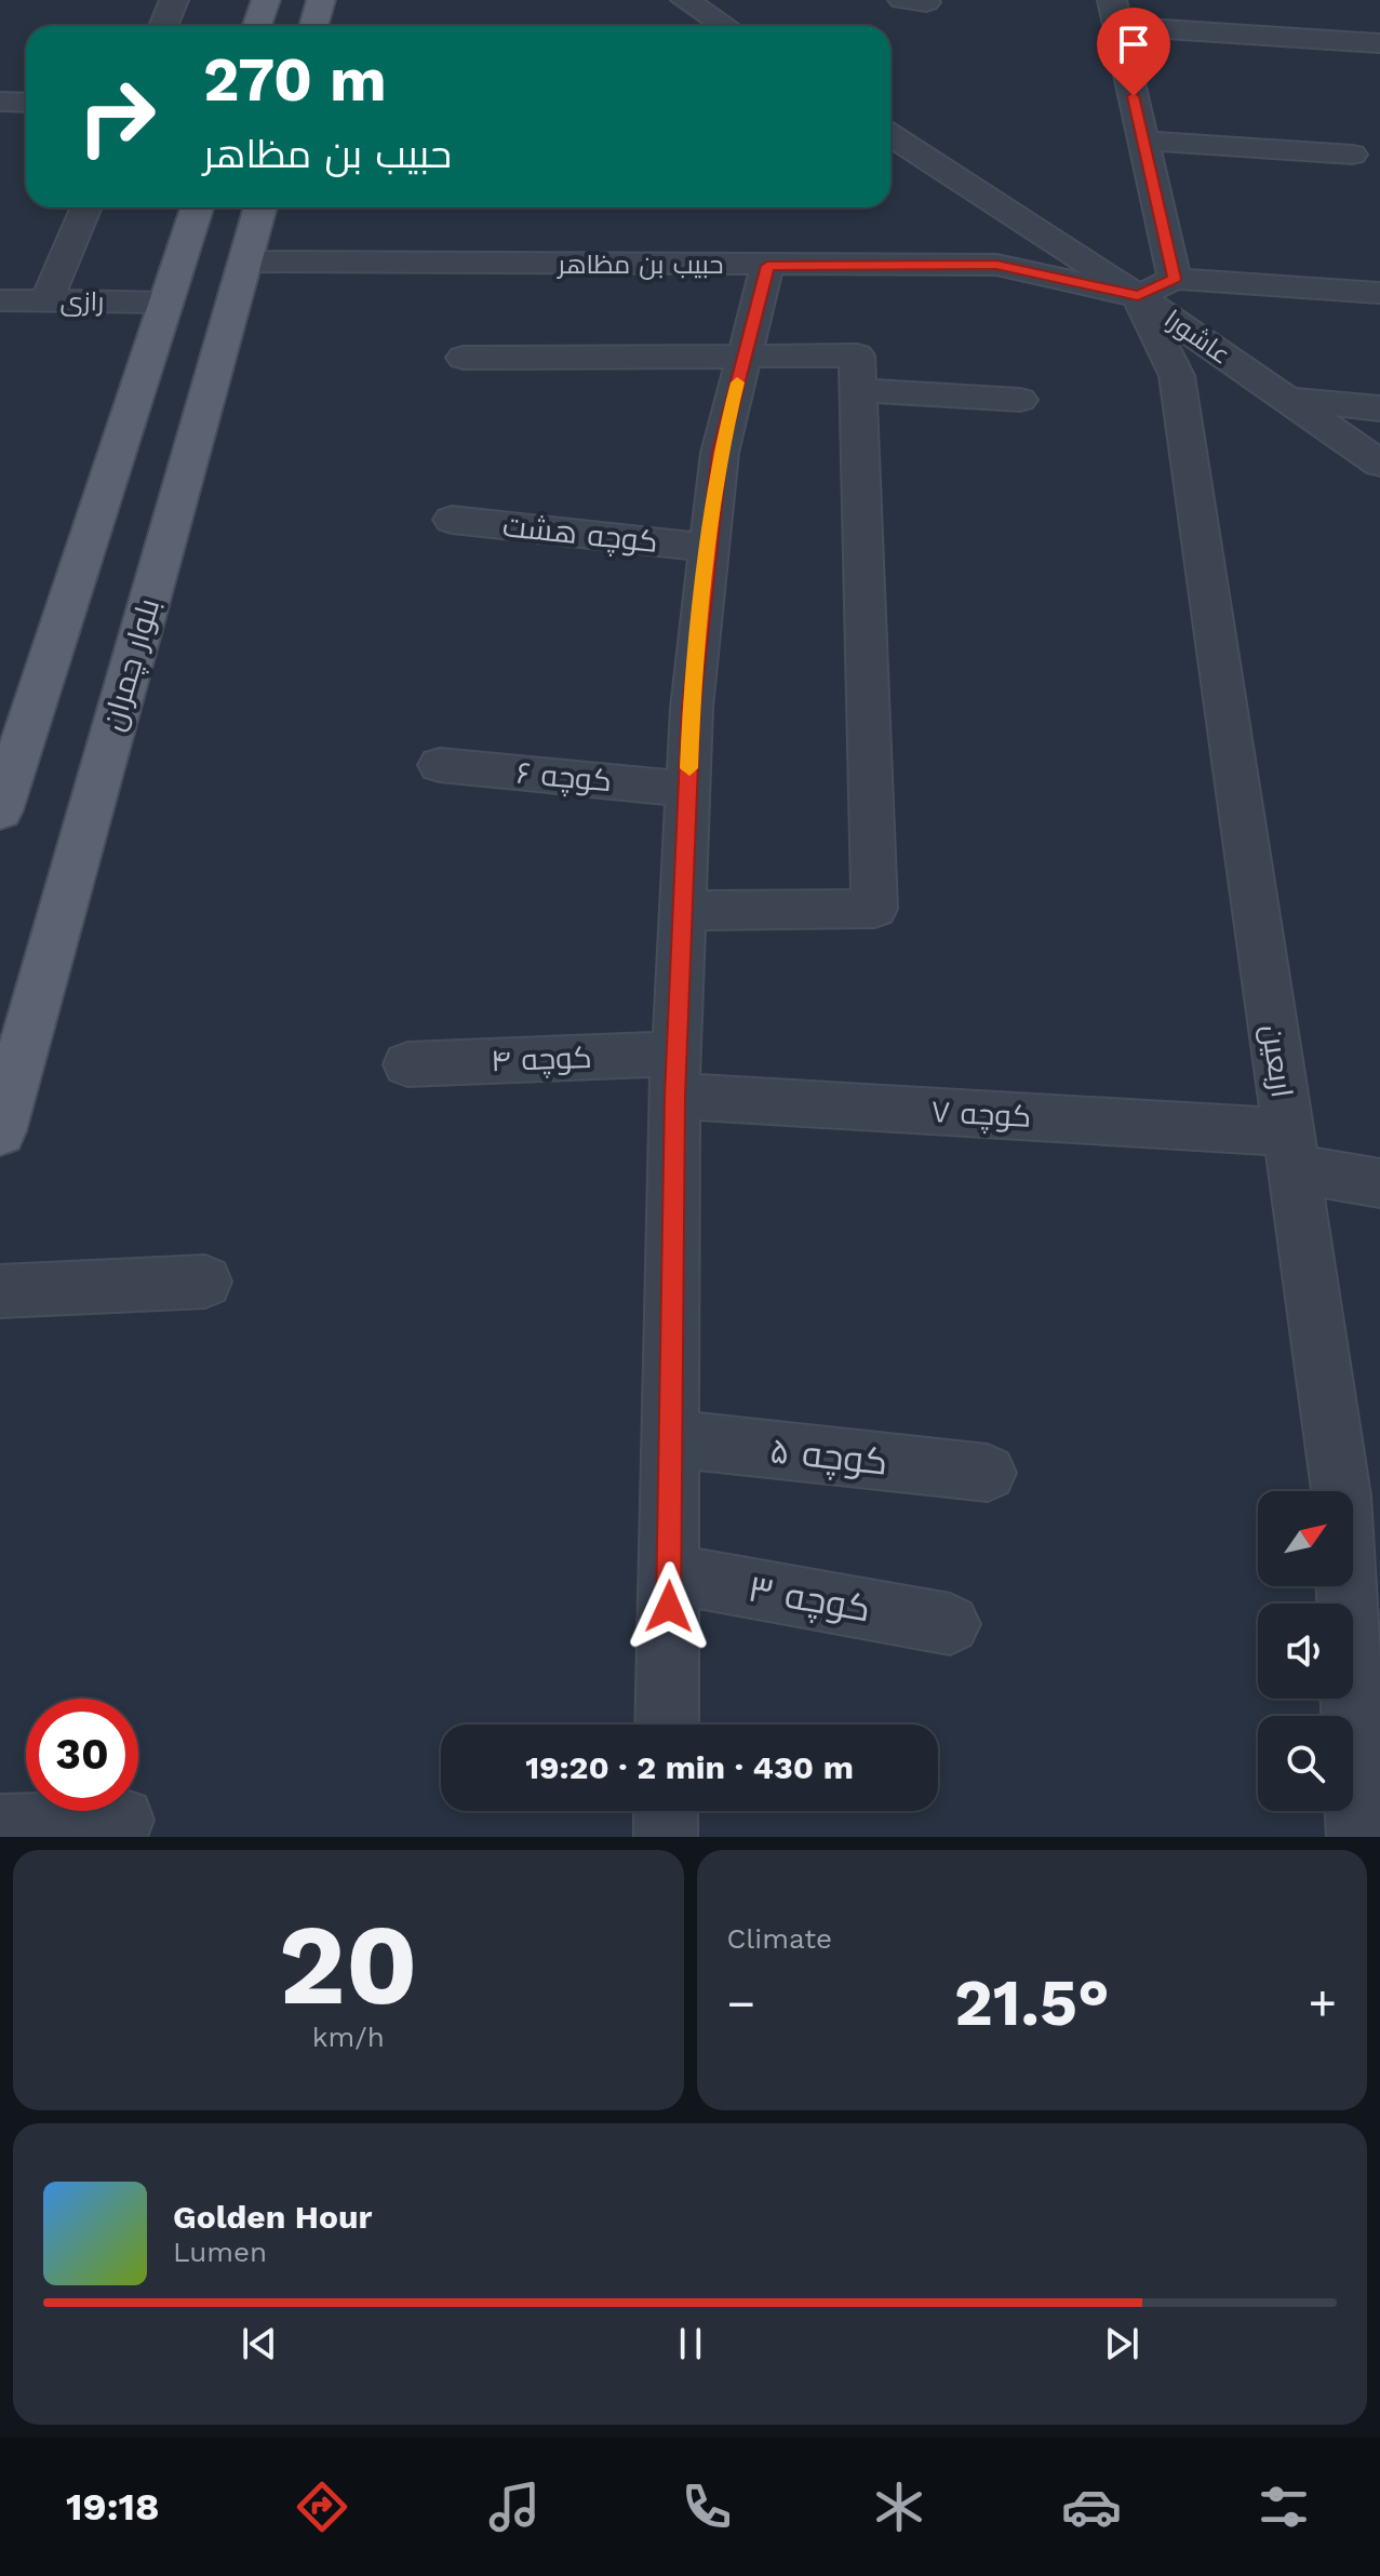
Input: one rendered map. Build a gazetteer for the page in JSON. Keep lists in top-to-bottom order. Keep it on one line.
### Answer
{"streets":{"main road":["بلوار چمران"],"street":["حبیب بن مظاهر","رازی","عاشورا","کوچه هشت","کوچه ۶","کوچه ۴","اربعین","کوچه ۷","کوچه ۵","کوچه ۳"]},"crossings":[["حبیب بن مظاهر","عاشورا"],["حبیب بن مظاهر","بلوار چمران"],["حبیب بن مظاهر","اربعین"],["عاشورا","اربعین"],["کوچه ۴","کوچه ۷"],["اربعین","کوچه ۷"]],"north":"top right","page":{"turn":["270 m","حبیب بن مظاهر"],"limit":"30","trip":"19:20 · 2 min · 430 m","tile":[["20","km/h"],"Climate"],"heat":["−","21.5°","+"],"song":["Golden Hour","Lumen"],"tabs":"19:18"}}
